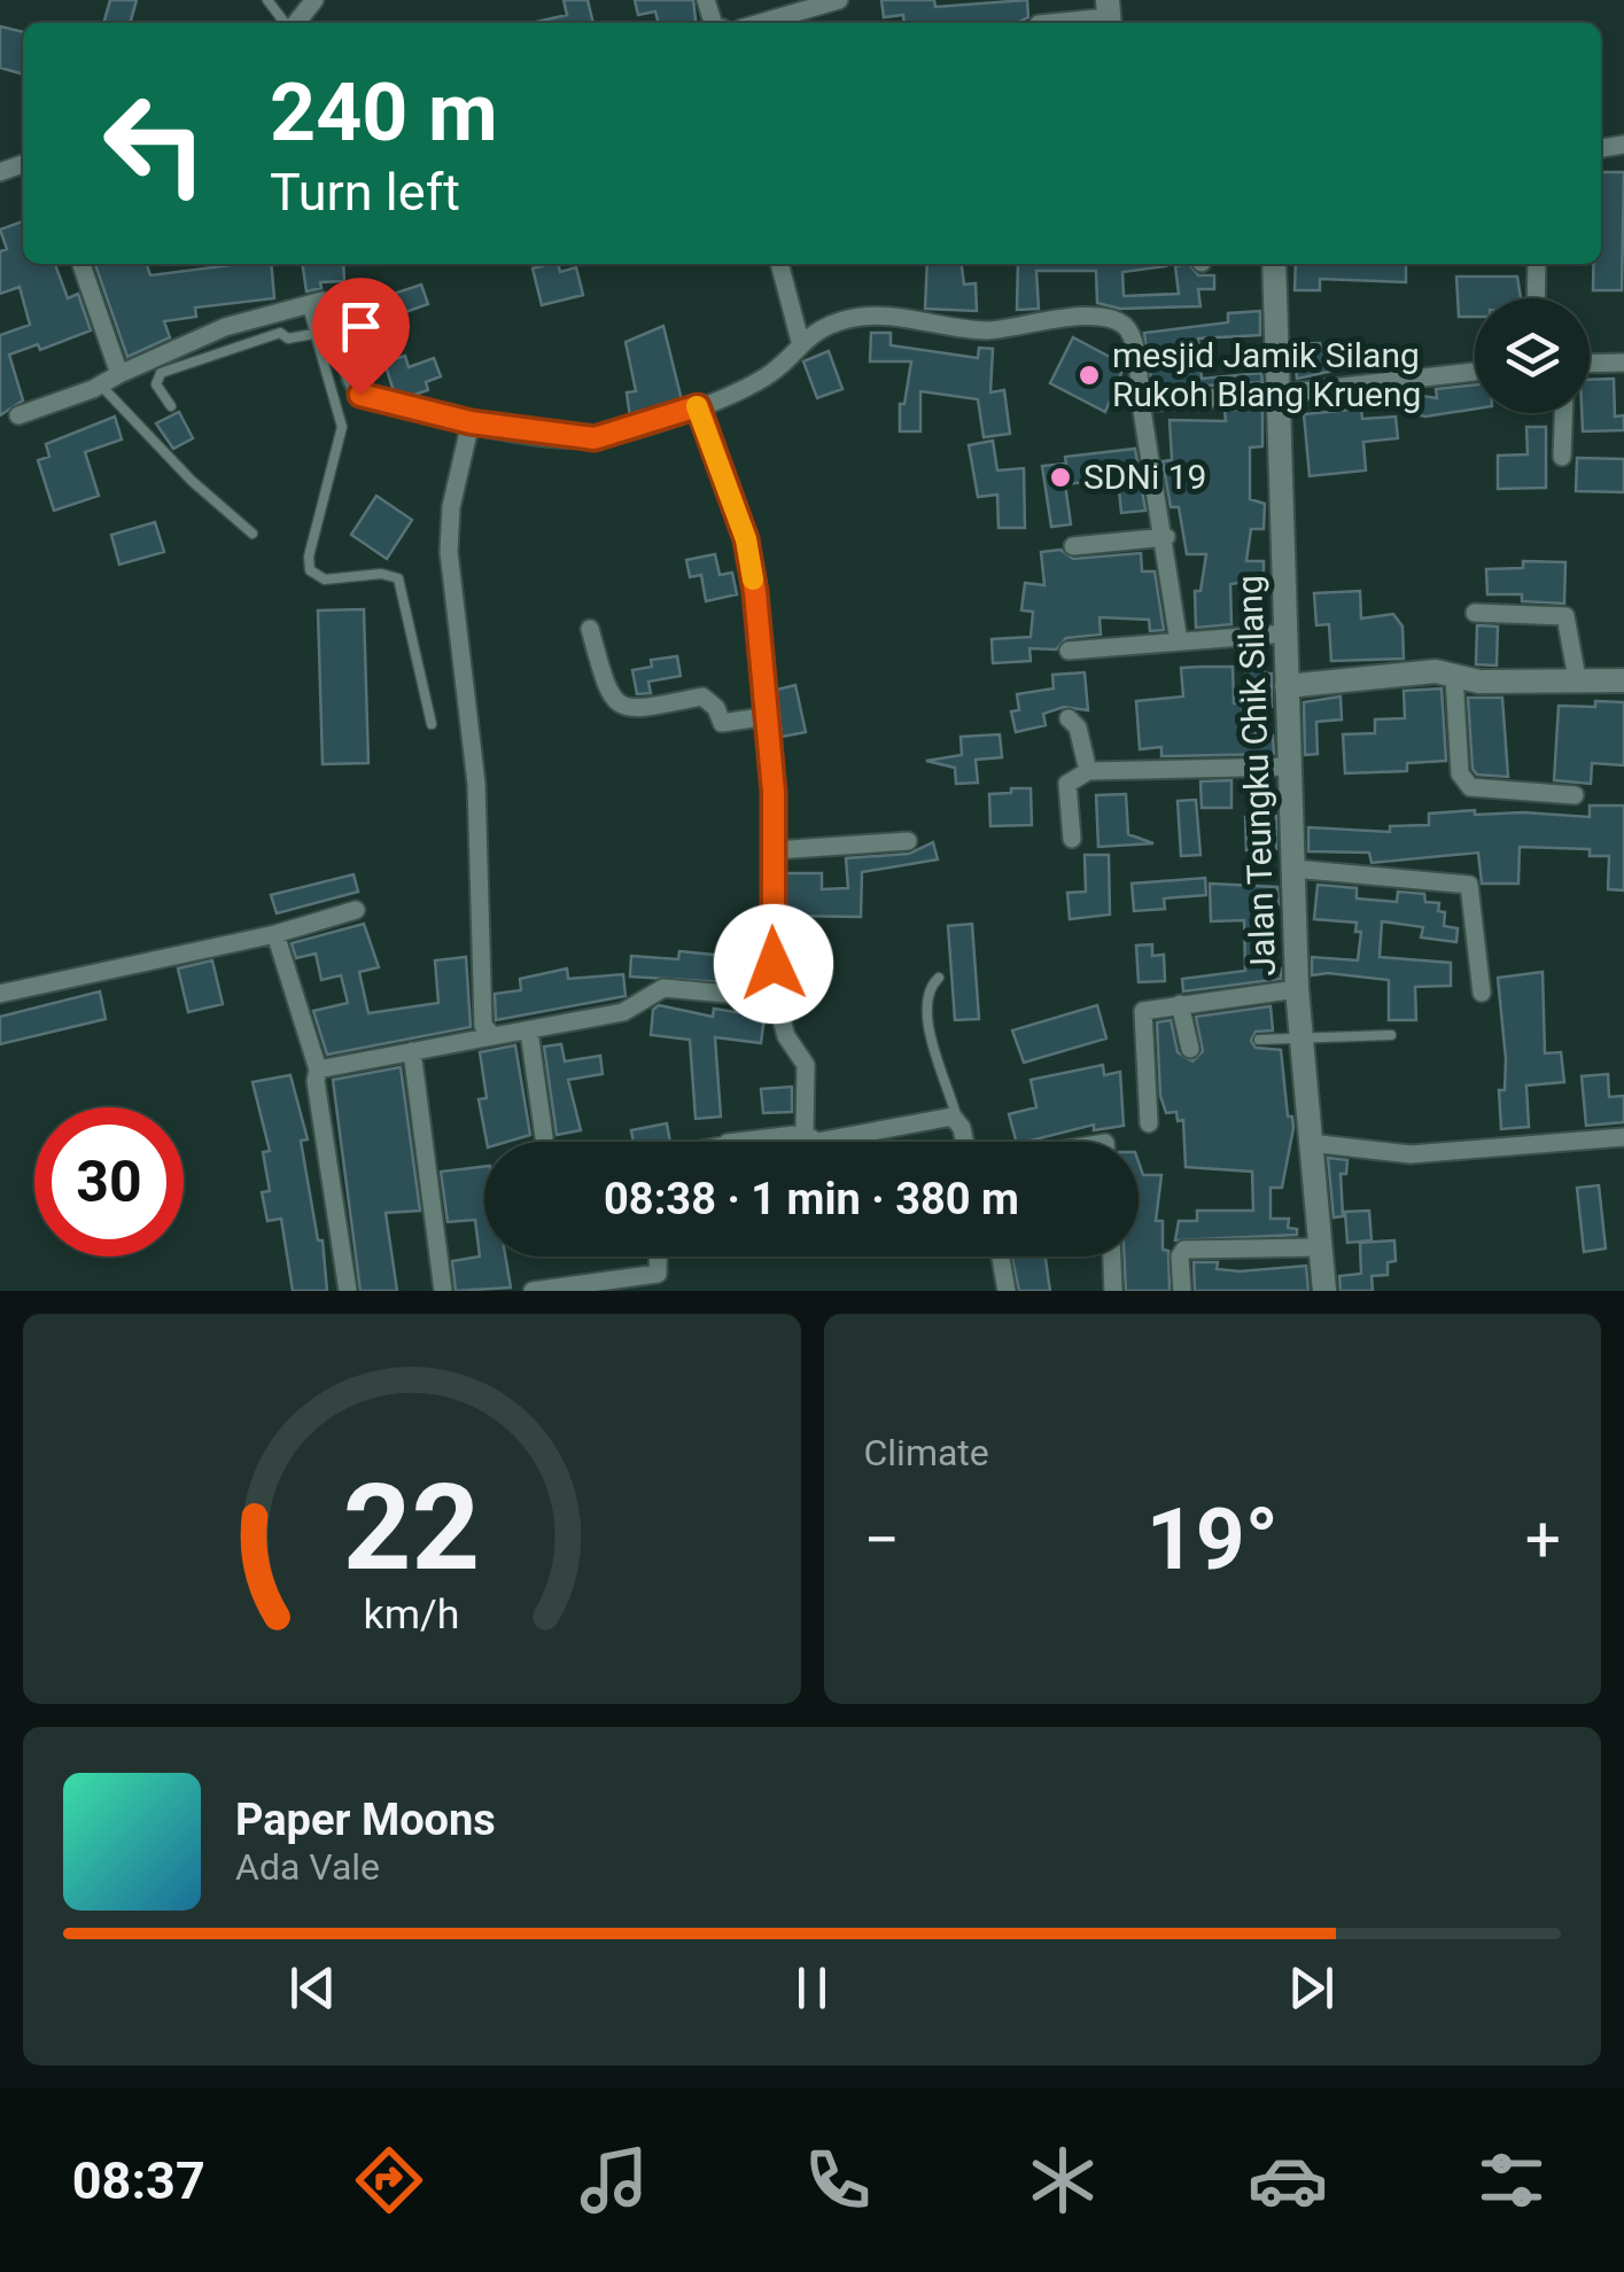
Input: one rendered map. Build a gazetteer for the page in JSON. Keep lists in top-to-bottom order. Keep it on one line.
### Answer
{"streets":{"street":["Jalan Teungku Chik Silang"]},"places":["mesjid Jamik Silang Rukoh Blang Krueng","SDNi 19"],"page":{"turn":["240 m","Turn left"],"limit":"30","trip":"08:38 · 1 min · 380 m","tile":"Climate","heat":["−","19°","+"],"song":["Paper Moons","Ada Vale"],"tabs":"08:37","gauge":["22","km/h"]}}
